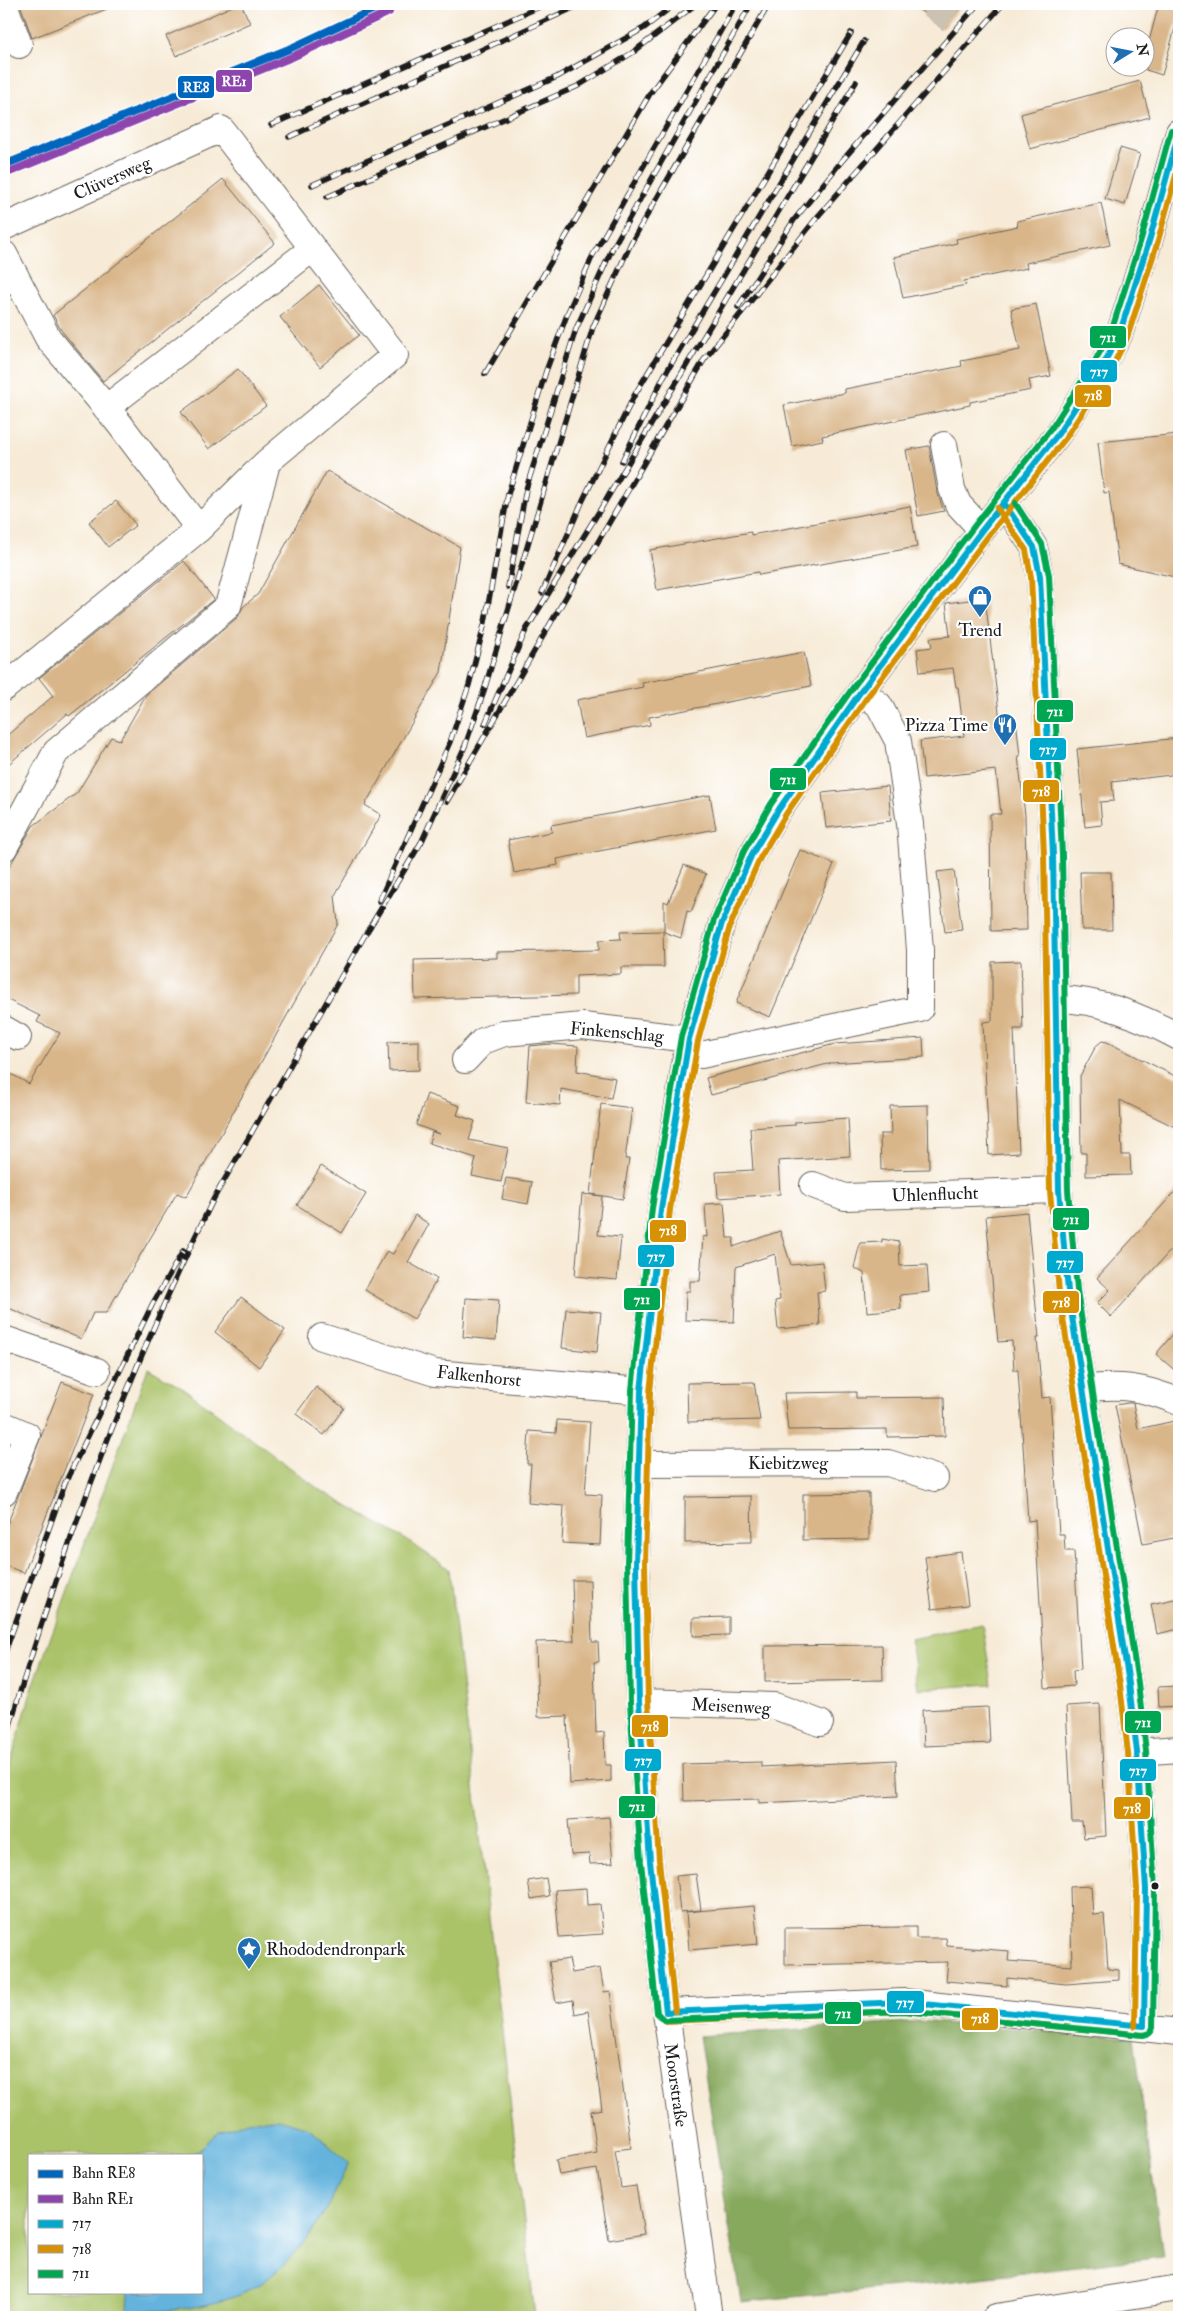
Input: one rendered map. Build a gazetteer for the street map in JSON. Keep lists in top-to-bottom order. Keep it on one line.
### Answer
{"streets":{"street":["Clüversweg","Finkenschlag","Uhlenflucht","Falkenhorst","Kiebitzweg","Meisenweg","Moorstraße"]},"crossings":[["Finkenschlag","Moorstraße"],["Falkenhorst","Moorstraße"],["Kiebitzweg","Moorstraße"],["Meisenweg","Moorstraße"]],"places":{"shop":["Trend"],"restaurant":["Pizza Time"],"place":["Rhododendronpark"]},"lines":["rail line RE8","rail line RE1","transit line 711","transit line 717","transit line 718"],"legend":["Bahn RE8","Bahn RE1","717","718","711"],"north":"right"}
